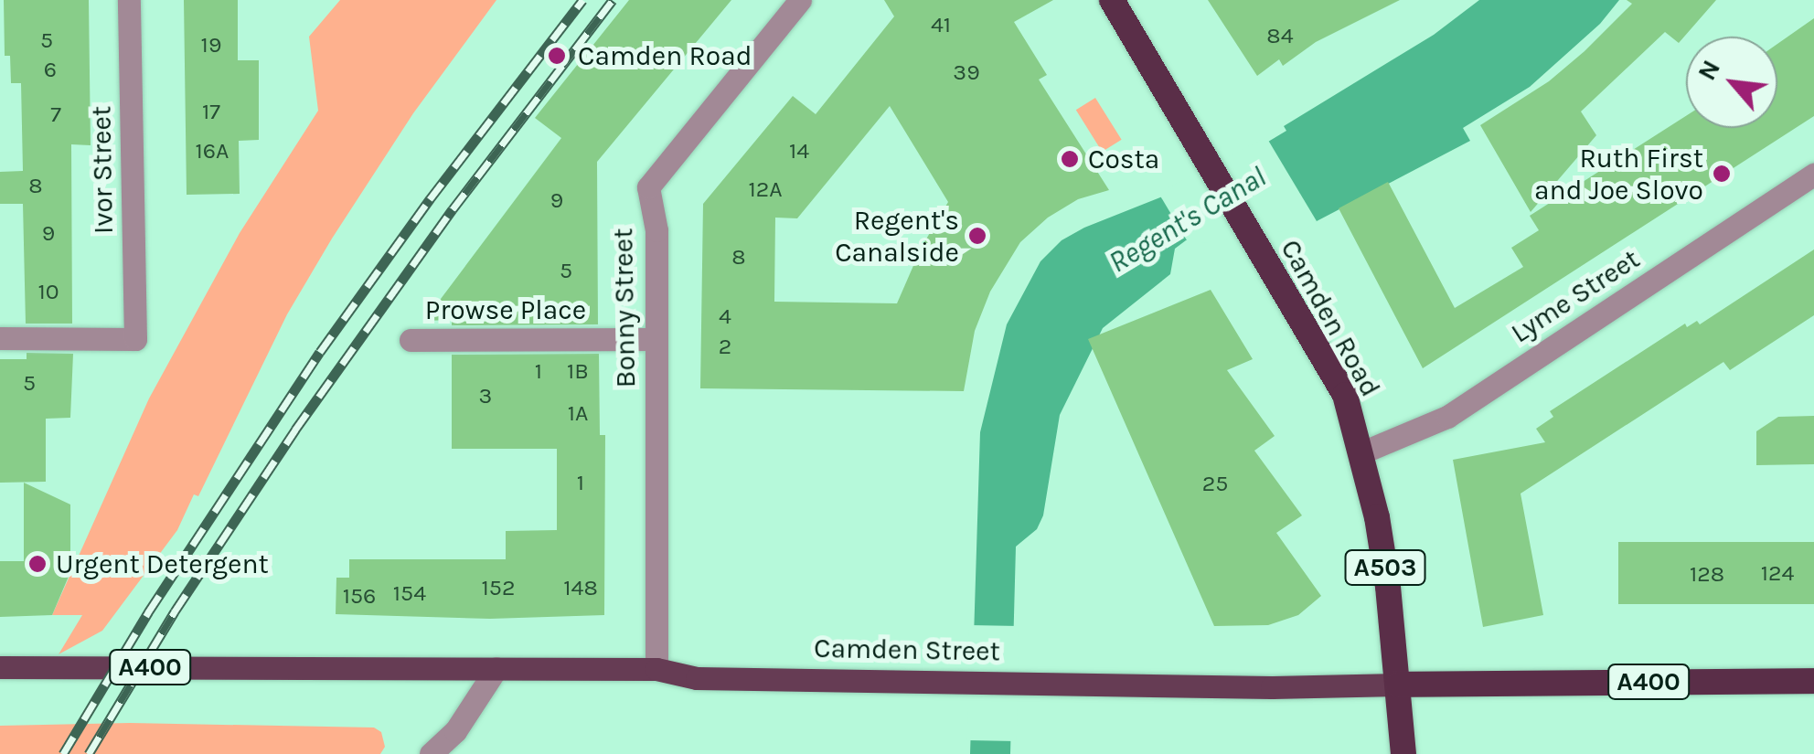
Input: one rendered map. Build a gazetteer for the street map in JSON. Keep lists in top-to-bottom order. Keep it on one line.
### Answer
{"streets":{"highway":["Camden Road","A503","Camden Street","A400"],"street":["Ivor Street","Lyme Street","Bonny Street","Prowse Place"]},"crossings":[["Lyme Street","Camden Road"],["Bonny Street","Prowse Place"],["Bonny Street","Camden Street"],["Camden Road","Camden Street"]],"water":["Regent's Canal"],"places":["Camden Road","Costa","Ruth First and Joe Slovo","Regent's Canalside","Urgent Detergent"],"house_numbers":["41","84","5","19","6","39","17","7","16A","14","8","12A","9","9","8","5","10","4","2","1","1B","5","3","1A","1","25","124","128","152","148","154","156"],"north":"top left"}
